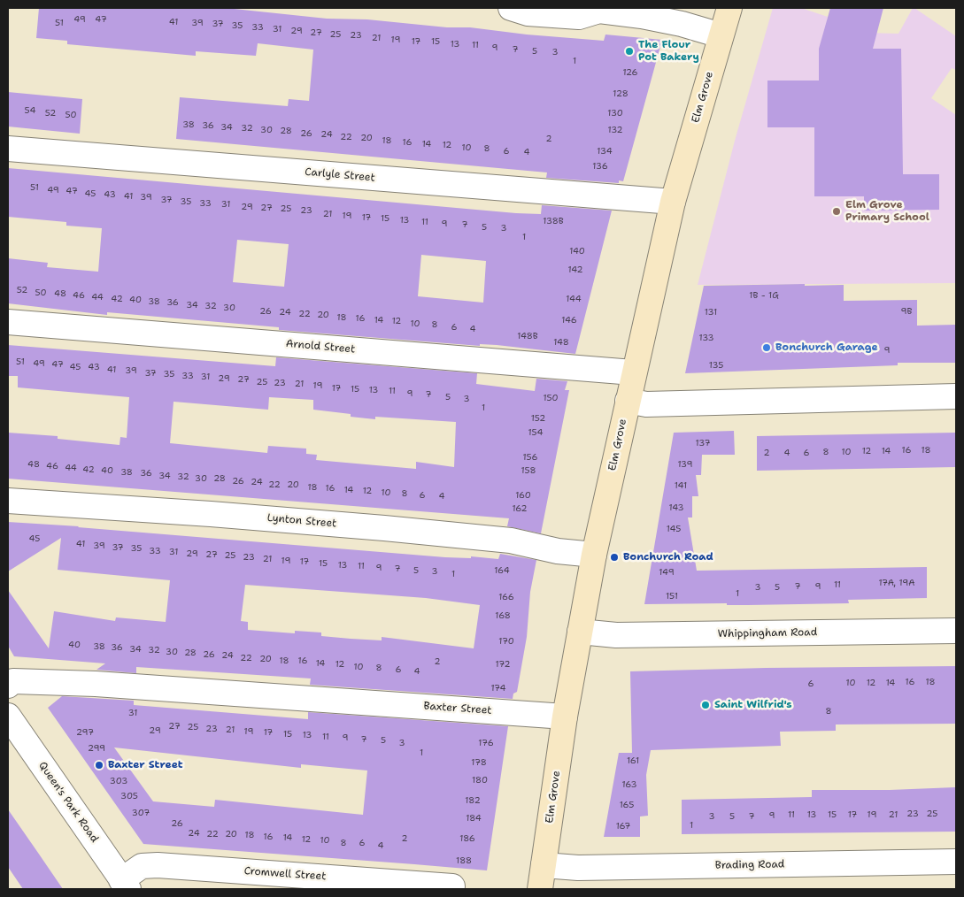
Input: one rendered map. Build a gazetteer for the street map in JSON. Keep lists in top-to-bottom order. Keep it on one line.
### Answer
{"streets":{"street":["Elm Grove","Carlyle Street","Arnold Street","Lynton Street","Whippingham Road","Baxter Street","Queen's Park Road","Brading Road","Cromwell Street"]},"crossings":[["Elm Grove","Carlyle Street"],["Elm Grove","Arnold Street"],["Elm Grove","Lynton Street"],["Elm Grove","Whippingham Road"],["Elm Grove","Baxter Street"],["Elm Grove","Brading Road"],["Queen's Park Road","Cromwell Street"]],"places":["The Flour Pot Bakery","Elm Grove Primary School","Bonchurch Garage","Bonchurch Road","Saint Wilfrid's","Baxter Street"],"house_numbers":["49","47","41","51","39","37","35","33","31","29","27","25","23","21","19","17","15","13","11","9","7","5","3","1","126","128","54","52","130","50","38","36","34","32","30","132","28","26","24","22","20","2","18","16","14","12","10","8","6","134","4","136","51","49","47","45","43","41","39","37","35","33","31","29","27","25","23","21","19","17","15","13","138B","11","9","7","5","3","1","140","142","52","50","48","46","1B - 1G","44","42","144","40","38","36","34","32","30","26","9B","24","131","22","20","18","16","14","146","12","10","8","6","4","148B","133","148","9","51","49","47","135","45","43","41","39","37","35","33","31","29","27","25","23","21","19","17","15","13","11","9","7","5","150","3","1","152","154","137","16","18","12","14","8","10","2","4","6","156","48","139","46","44","42","40","158","38","36","34","32","30","28","26","24","22","20","141","18","16","14","12","10","8","6","160","4","143","162","145","45","41","39","37","35","33","31","29","27","25","23","21","19","17","15","13","11","9","7","5","164","3","149","1","17A, 19A","11","7","9","3","5","1","151","166","168","170","40","38","36","34","32","30","28","26","24","22","20","18","16","2","14","12","172","10","8","6","4","16","18","10","12","14","6","174","8","31","27","25","23","21","29","19","297","17","15","13","11","9","7","5","3","176","299","1","161","178","180","303","163","305","182","165","307","23","25","11","13","15","17","19","21","9","3","5","7","184","26","1","167","24","22","20","18","16","14","2","186","12","10","8","6","4","188"]}
